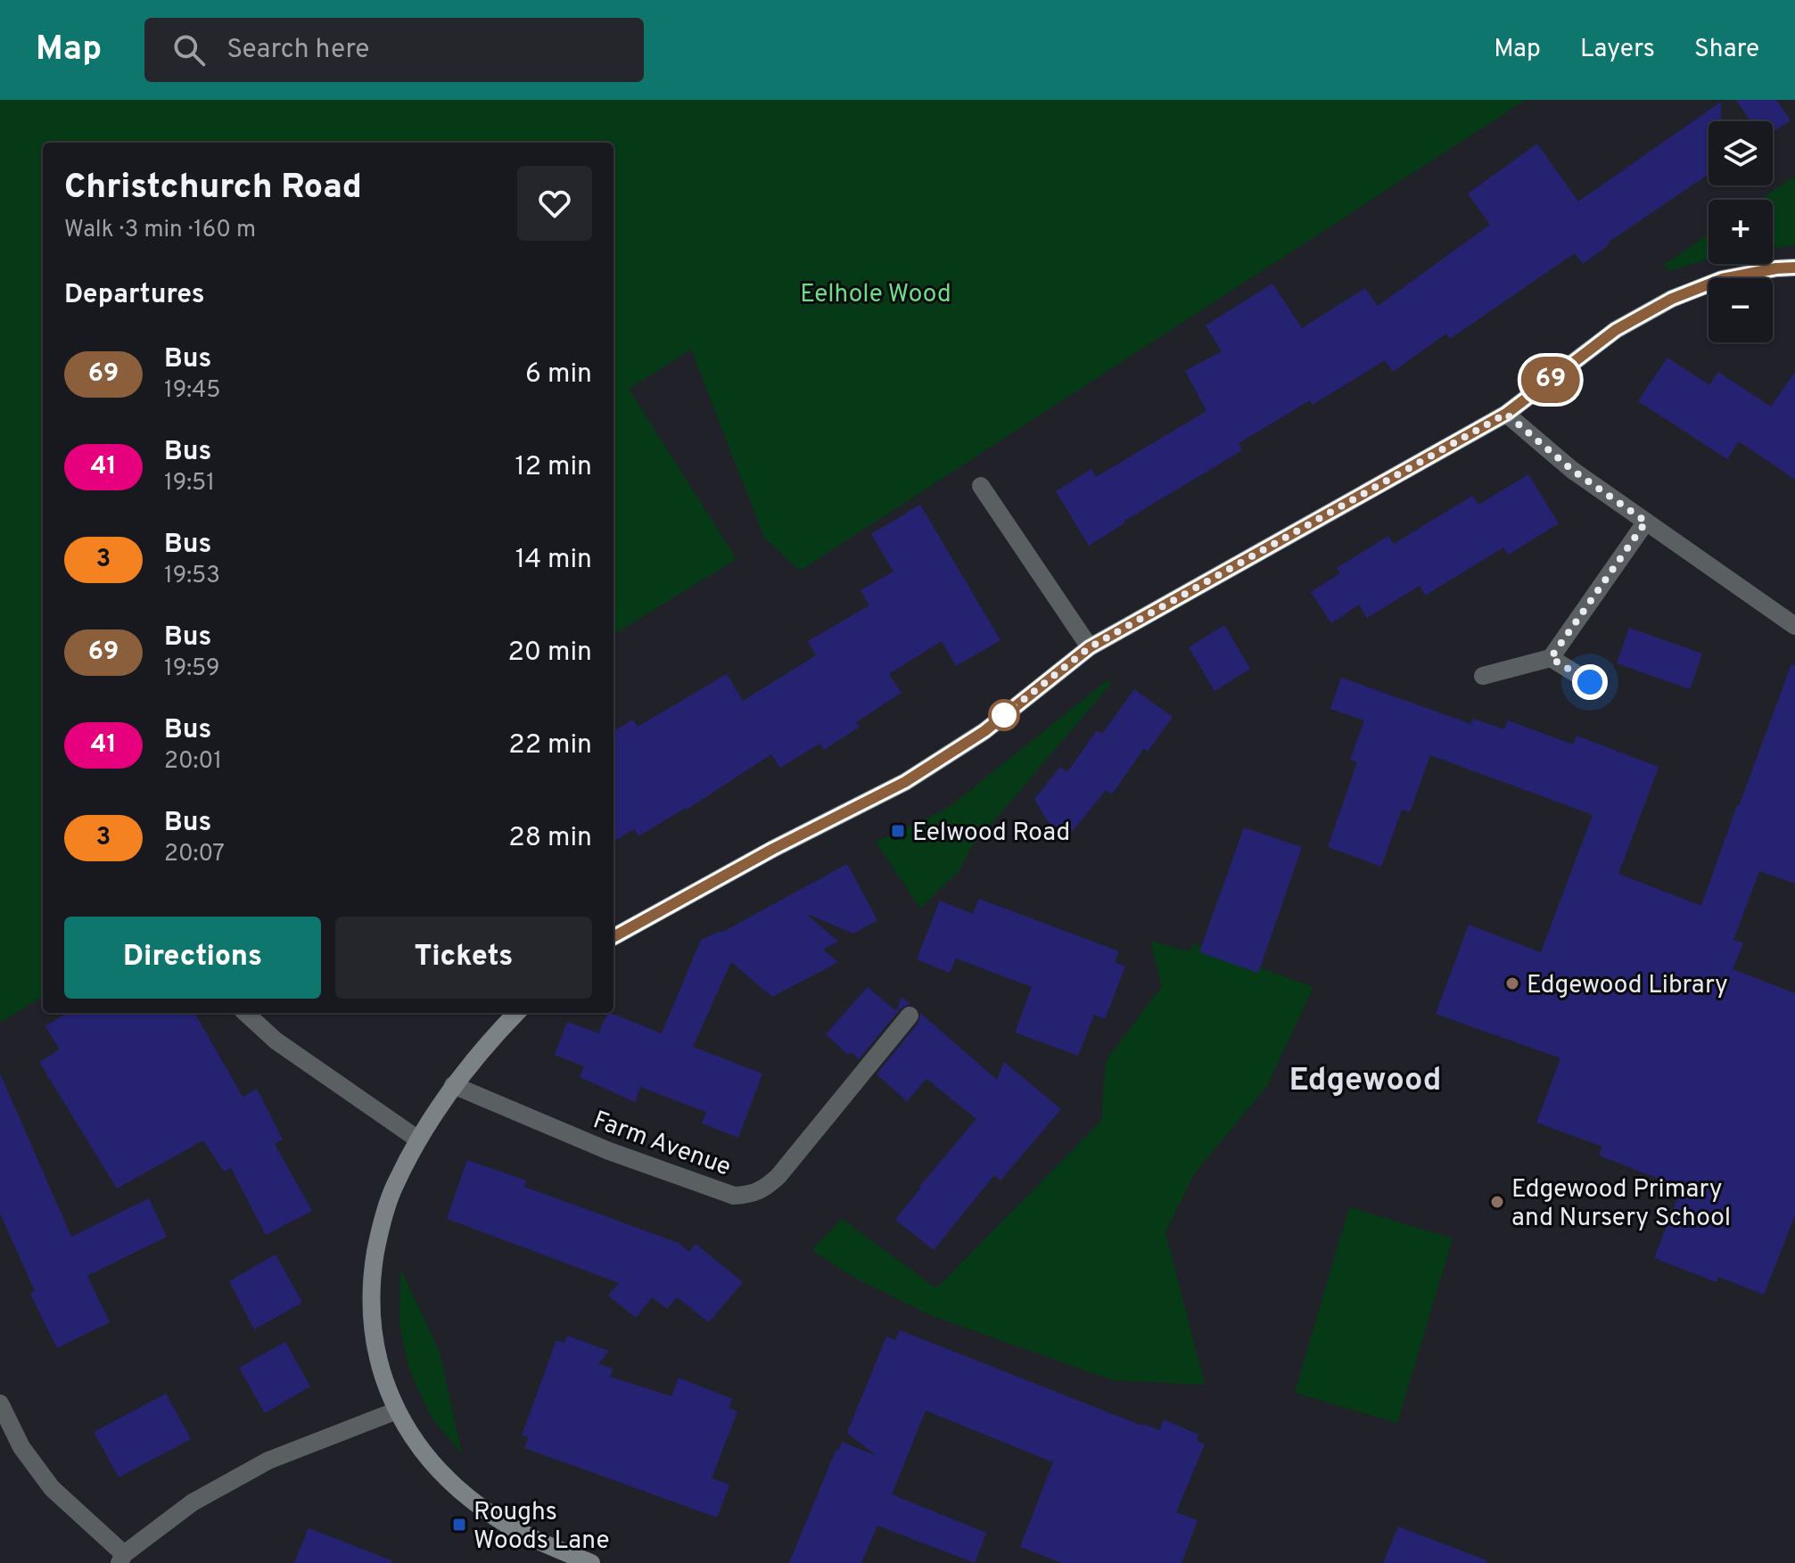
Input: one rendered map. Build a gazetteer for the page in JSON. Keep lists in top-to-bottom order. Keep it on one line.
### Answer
{"streets":{"street":["Farm Avenue"]},"districts":["Edgewood"],"parks":["Eelhole Wood"],"places":{"transit":["Eelwood Road","Roughs Woods Lane"],"other":["Edgewood Library","Edgewood Primary and Nursery School"]},"lines":["bus line 69"],"page":{"header":"Map","search":"Search here","nav":["Map","Layers","Share"],"on_map":"69","map_buttons":["+","−"],"heading":[["Christchurch Road","Walk · 3 min · 160 m"],"Departures"],"list":[{"mark":"69","name":"Bus","note":"19:45","value":"6 min"},{"mark":"41","name":"Bus","note":"19:51","value":"12 min"},{"mark":"3","name":"Bus","note":"19:53","value":"14 min"},{"mark":"69","name":"Bus","note":"19:59","value":"20 min"},{"mark":"41","name":"Bus","note":"20:01","value":"22 min"},{"mark":"3","name":"Bus","note":"20:07","value":"28 min"}],"buttons":["Directions","Tickets"]}}
